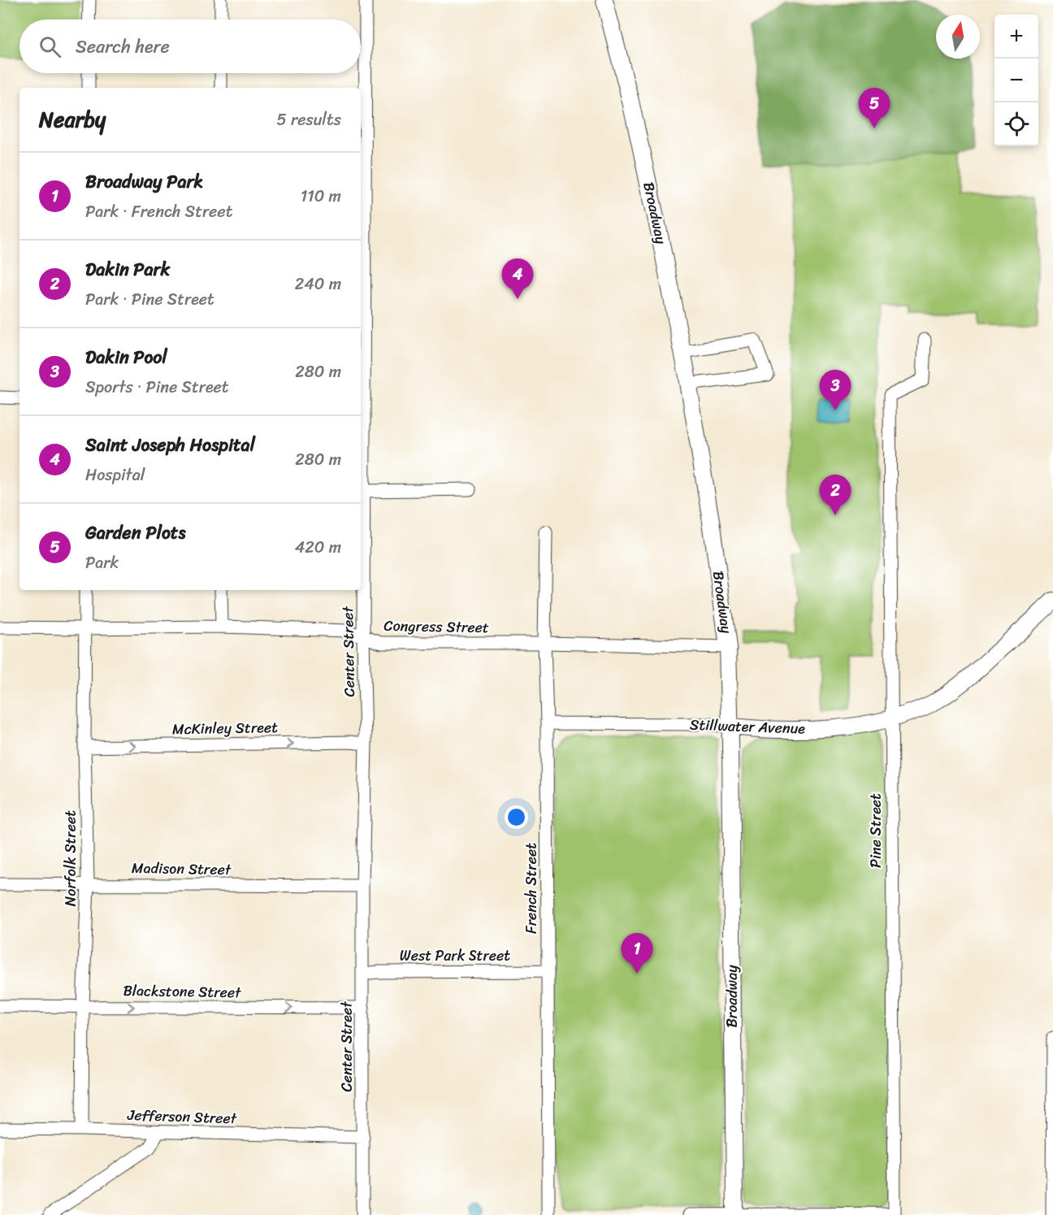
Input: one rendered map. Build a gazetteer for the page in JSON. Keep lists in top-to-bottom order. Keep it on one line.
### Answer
{"streets":{"main road":["Broadway","Stillwater Avenue"],"street":["Congress Street","Center Street","McKinley Street","Pine Street","Norfolk Street","Madison Street","French Street","West Park Street","Blackstone Street","Jefferson Street"]},"crossings":[["Broadway","Congress Street"],["Broadway","Stillwater Avenue"],["Congress Street","Center Street"],["Congress Street","Norfolk Street"],["Congress Street","French Street"],["Center Street","McKinley Street"],["Center Street","Madison Street"],["Center Street","West Park Street"],["Center Street","Blackstone Street"],["Center Street","Jefferson Street"],["Stillwater Avenue","Pine Street"],["Stillwater Avenue","French Street"],["McKinley Street","Norfolk Street"],["Norfolk Street","Madison Street"],["Norfolk Street","Blackstone Street"],["Norfolk Street","Jefferson Street"],["French Street","West Park Street"]],"one_way":["McKinley Street","Blackstone Street"],"north":"top","page":{"map_buttons":["+","−"],"search":"Search here","pins":["5","4","3","2","1"],"heading":["Nearby","5 results"],"list":[{"mark":"1","name":"Broadway Park","note":"Park · French Street","value":"110 m"},{"mark":"2","name":"Dakin Park","note":"Park · Pine Street","value":"240 m"},{"mark":"3","name":"Dakin Pool","note":"Sports · Pine Street","value":"280 m"},{"mark":"4","name":"Saint Joseph Hospital","note":"Hospital","value":"280 m"},{"mark":"5","name":"Garden Plots","note":"Park","value":"420 m"}]}}
